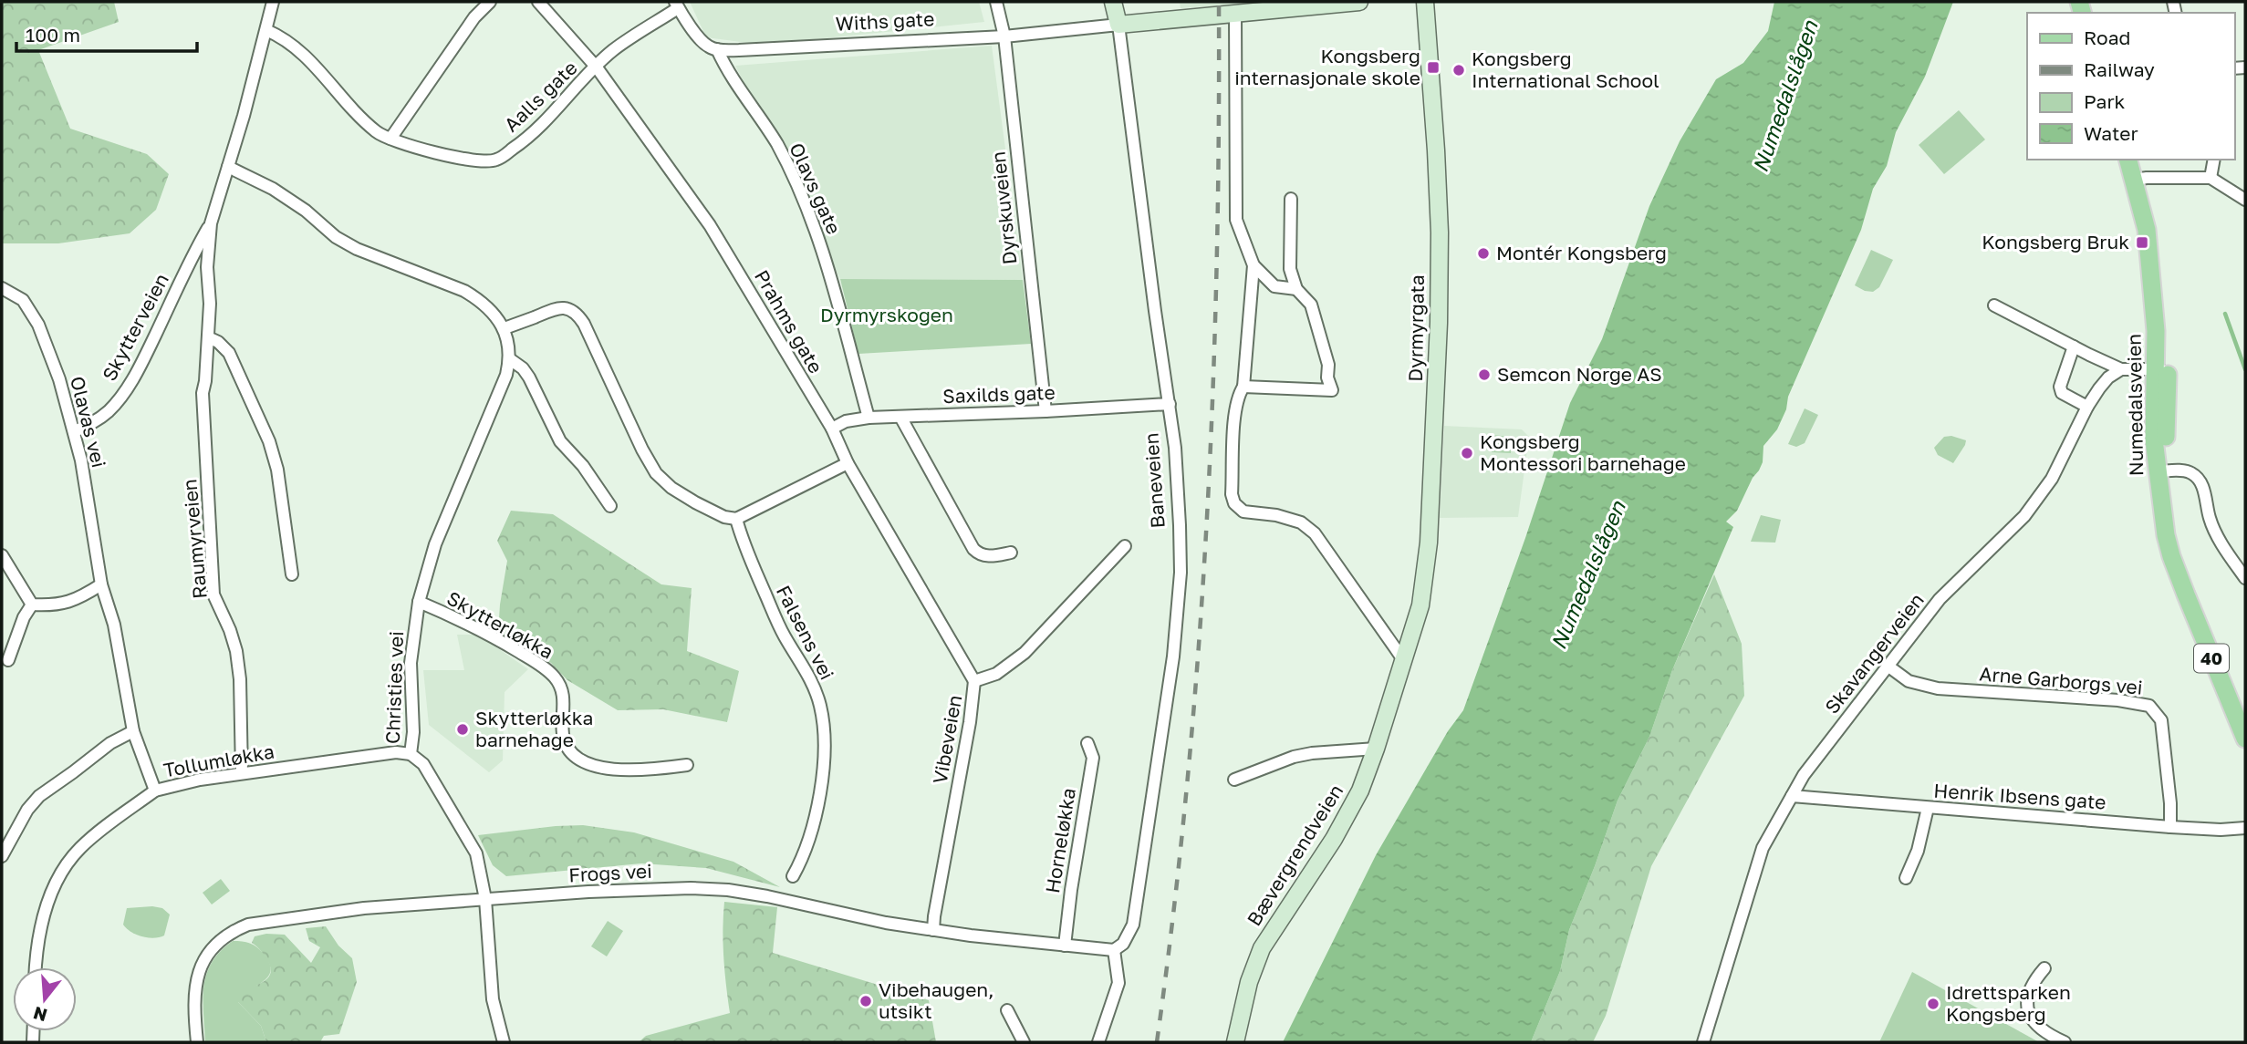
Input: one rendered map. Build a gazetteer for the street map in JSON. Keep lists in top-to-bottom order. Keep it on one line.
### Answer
{"streets":{"main road":["Withs gate","Dyrmyrgata","Numedalsveien","Baneveien","40","Bævergrendveien"],"street":["Aalls gate","Olavs gate","Dyrskuveien","Prahms gate","Skytterveien","Saxilds gate","Olavas vei","Raumyrveien","Skytterløkka","Falsens vei","Skavangerveien","Arne Garborgs vei","Christies vei","Vibeveien","Tollumløkka","Henrik Ibsens gate","Horneløkka","Frogs vei"]},"crossings":[["Withs gate","Olavs gate"],["Withs gate","Dyrskuveien"],["Withs gate","Baneveien"],["Aalls gate","Olavs gate"],["Aalls gate","Prahms gate"],["Aalls gate","Raumyrveien"],["Olavs gate","Saxilds gate"],["Dyrskuveien","Saxilds gate"],["Prahms gate","Saxilds gate"],["Prahms gate","Vibeveien"],["Skytterveien","Olavas vei"],["Skytterveien","Raumyrveien"],["Dyrmyrgata","Bævergrendveien"],["Saxilds gate","Baneveien"],["Olavas vei","Tollumløkka"],["Baneveien","Frogs vei"],["Raumyrveien","Tollumløkka"],["Skytterløkka","Christies vei"],["Skavangerveien","Arne Garborgs vei"],["Skavangerveien","Henrik Ibsens gate"],["Arne Garborgs vei","Henrik Ibsens gate"],["Christies vei","Tollumløkka"],["Christies vei","Frogs vei"],["Vibeveien","Frogs vei"],["Horneløkka","Frogs vei"]],"water":["Numedalslågen"],"parks":["Dyrmyrskogen"],"places":{"transit":["Kongsberg internasjonale skole","Kongsberg Bruk"],"other":["Kongsberg International School","Montér Kongsberg","Semcon Norge AS","Kongsberg Montessori barnehage","Skytterløkka barnehage","Vibehaugen, utsikt","Idrettsparken Kongsberg"]},"legend":["Road","Railway","Park","Water"],"scale_bar":"100 m","north":"bottom"}
